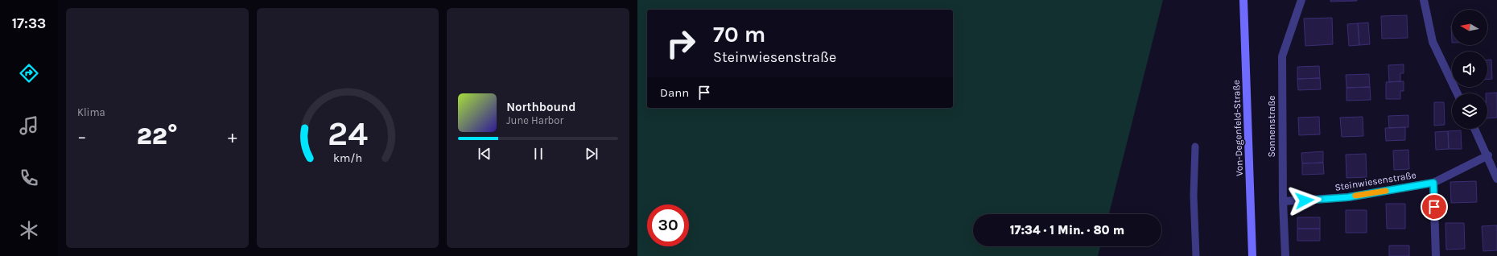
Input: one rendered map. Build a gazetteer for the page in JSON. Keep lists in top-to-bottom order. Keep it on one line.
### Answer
{"streets":{"main road":["Von-Degenfeld-Straße"],"street":["Sonnenstraße","Steinwiesenstraße"]},"crossings":[["Sonnenstraße","Steinwiesenstraße"]],"north":"left","page":{"tabs":"17:33","tile":"Klima","turn":["70 m","Steinwiesenstraße"],"then":"Dann","song":["Northbound","June Harbor"],"heat":["−","22°","+"],"limit":"30","trip":"17:34 · 1 Min. · 80 m","gauge":["24","km/h"]}}
